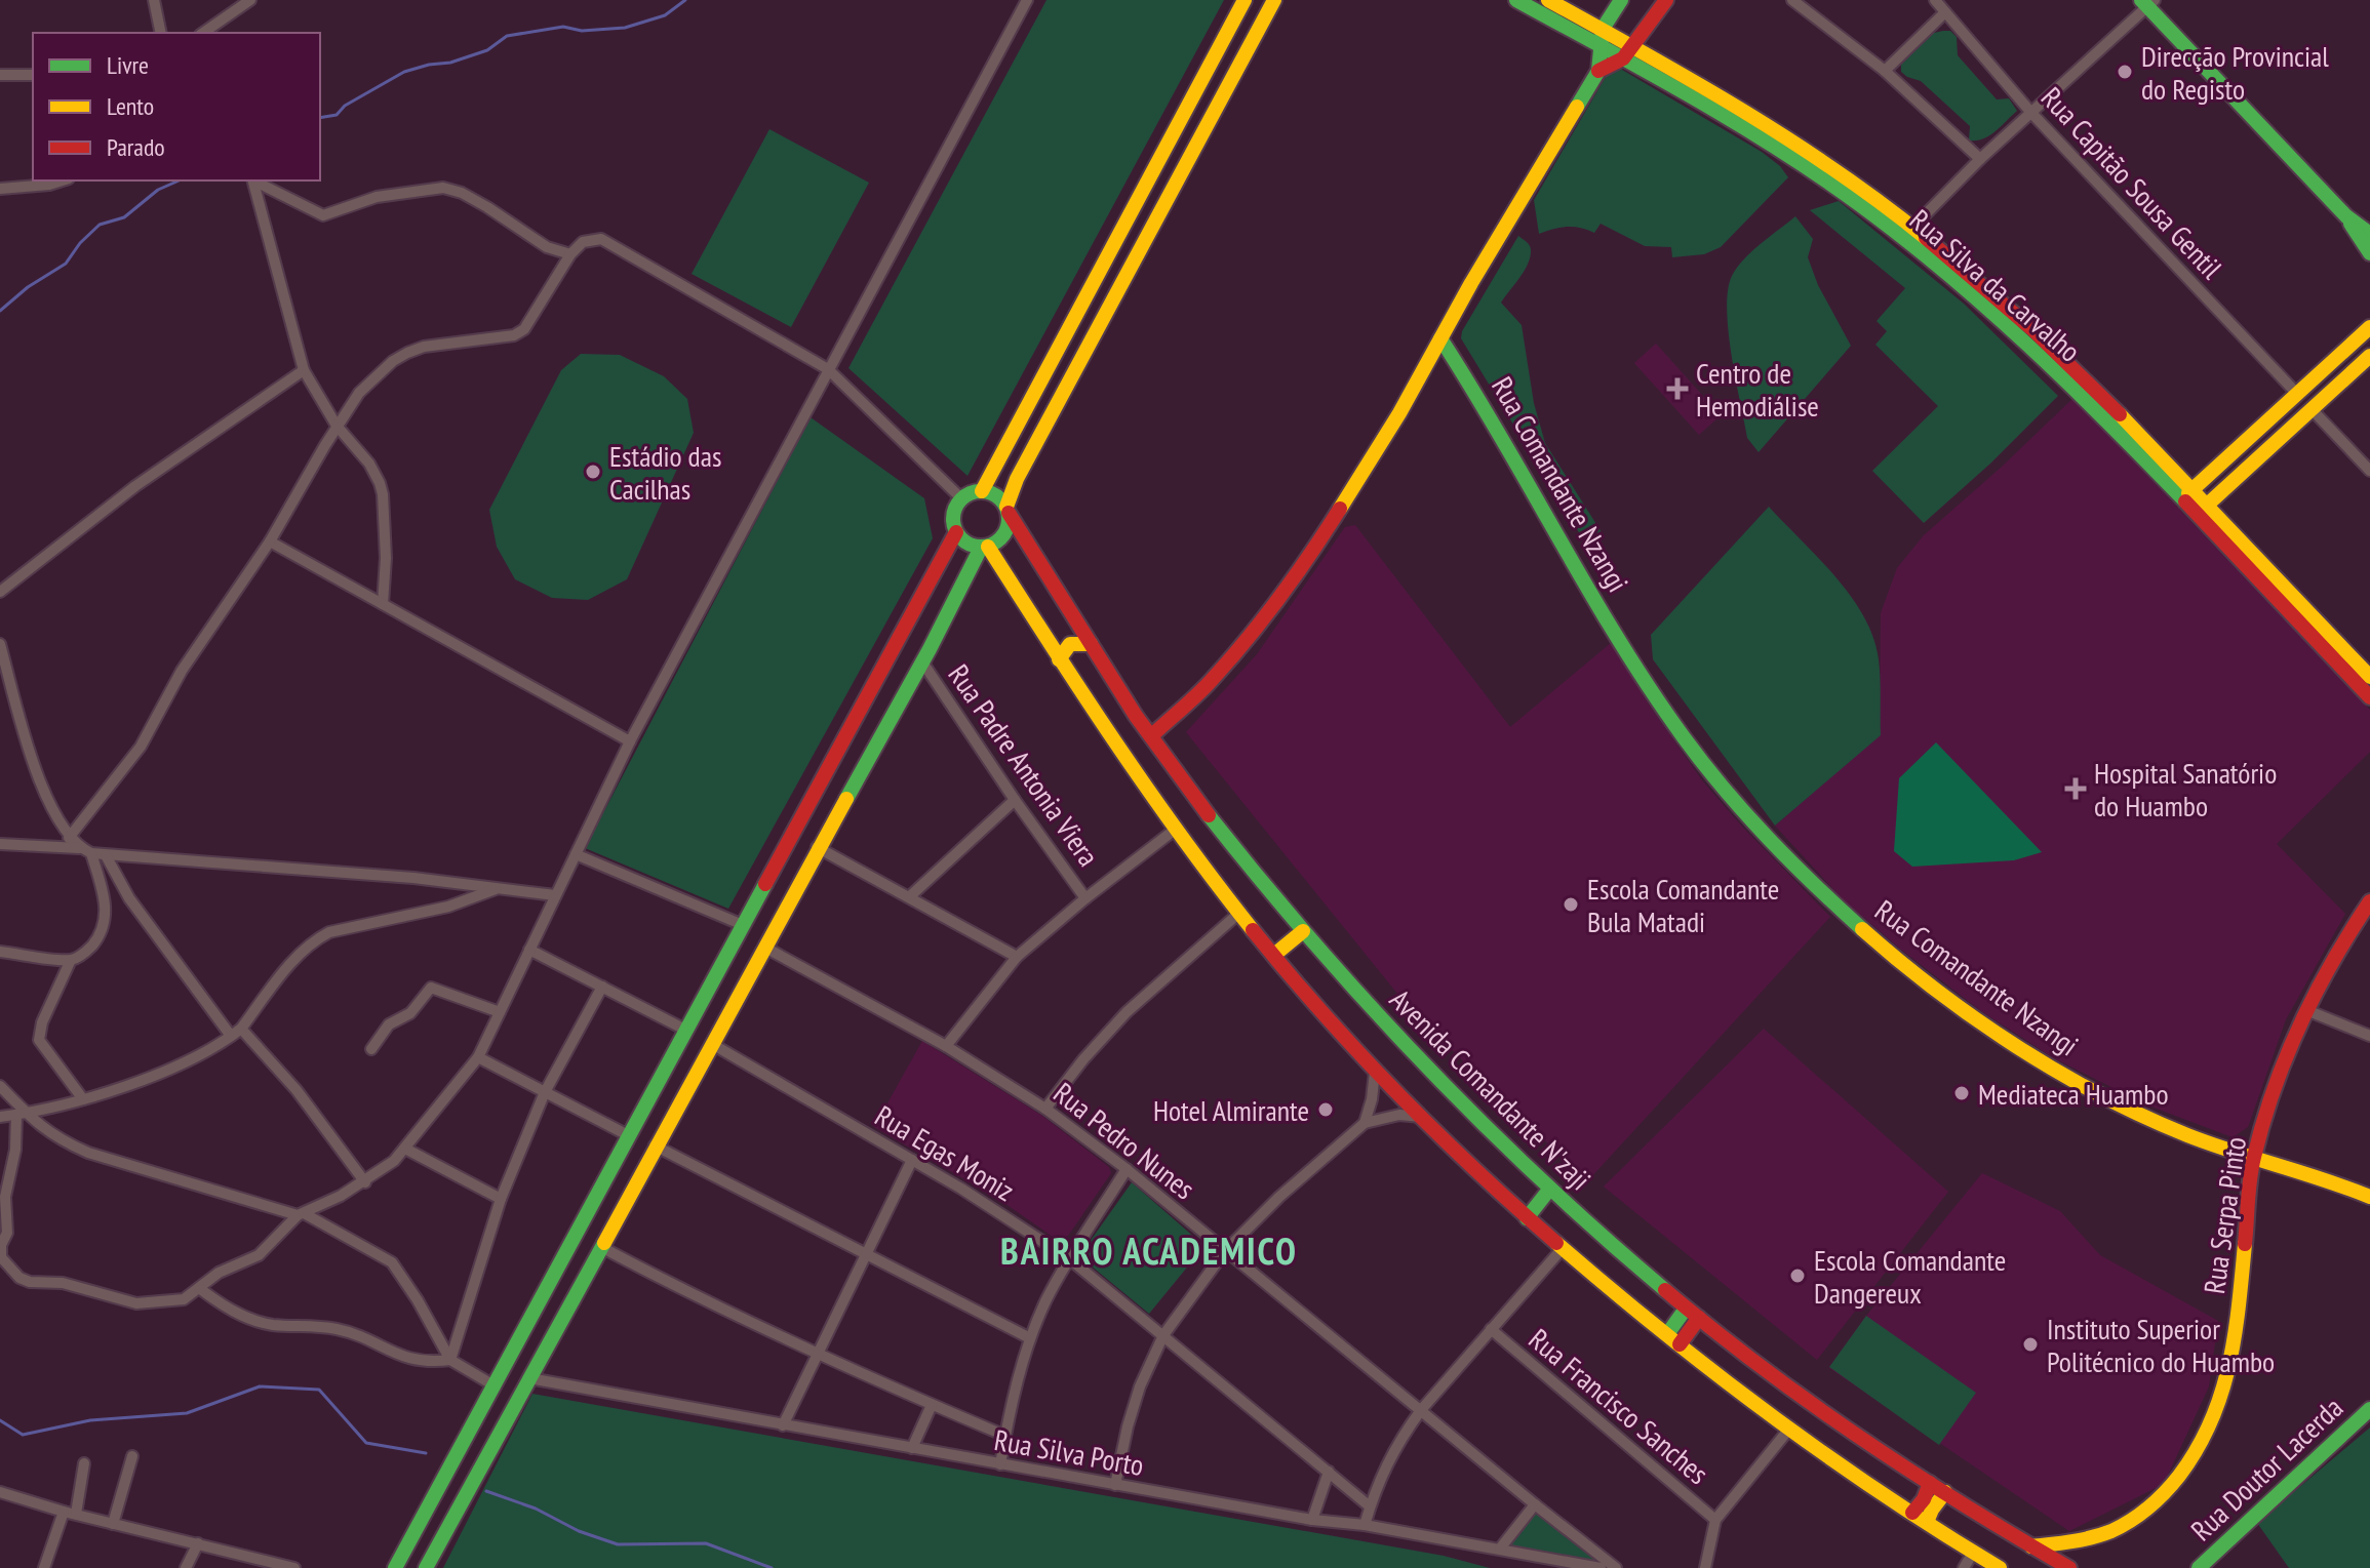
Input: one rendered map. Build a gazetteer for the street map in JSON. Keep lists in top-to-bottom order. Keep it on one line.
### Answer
{"streets":{"street":["Rua Capitão Sousa Gentil","Rua Silva da Carvalho","Rua Comandante Nzangi","Rua Padre Antonia Viera","Avenida Comandante N'zaji","Rua Pedro Nunes","Rua Egas Moniz","Rua Serpa Pinto","Rua Francisco Sanches","Rua Silva Porto","Rua Doutor Lacerda"]},"crossings":[["Rua Comandante Nzangi","Rua Serpa Pinto"],["Avenida Comandante N'zaji","Rua Serpa Pinto"]],"districts":["BAIRRO ACADEMICO"],"places":{"other":["Direcção Provincial do Registo","Estádio das Cacilhas","Escola Comandante Bula Matadi","Mediateca Huambo","Hotel Almirante","Escola Comandante Dangereux","Instituto Superior Politécnico do Huambo"],"health":["Centro de Hemodiálise","Hospital Sanatório do Huambo"]},"legend":["Livre","Lento","Parado"]}
